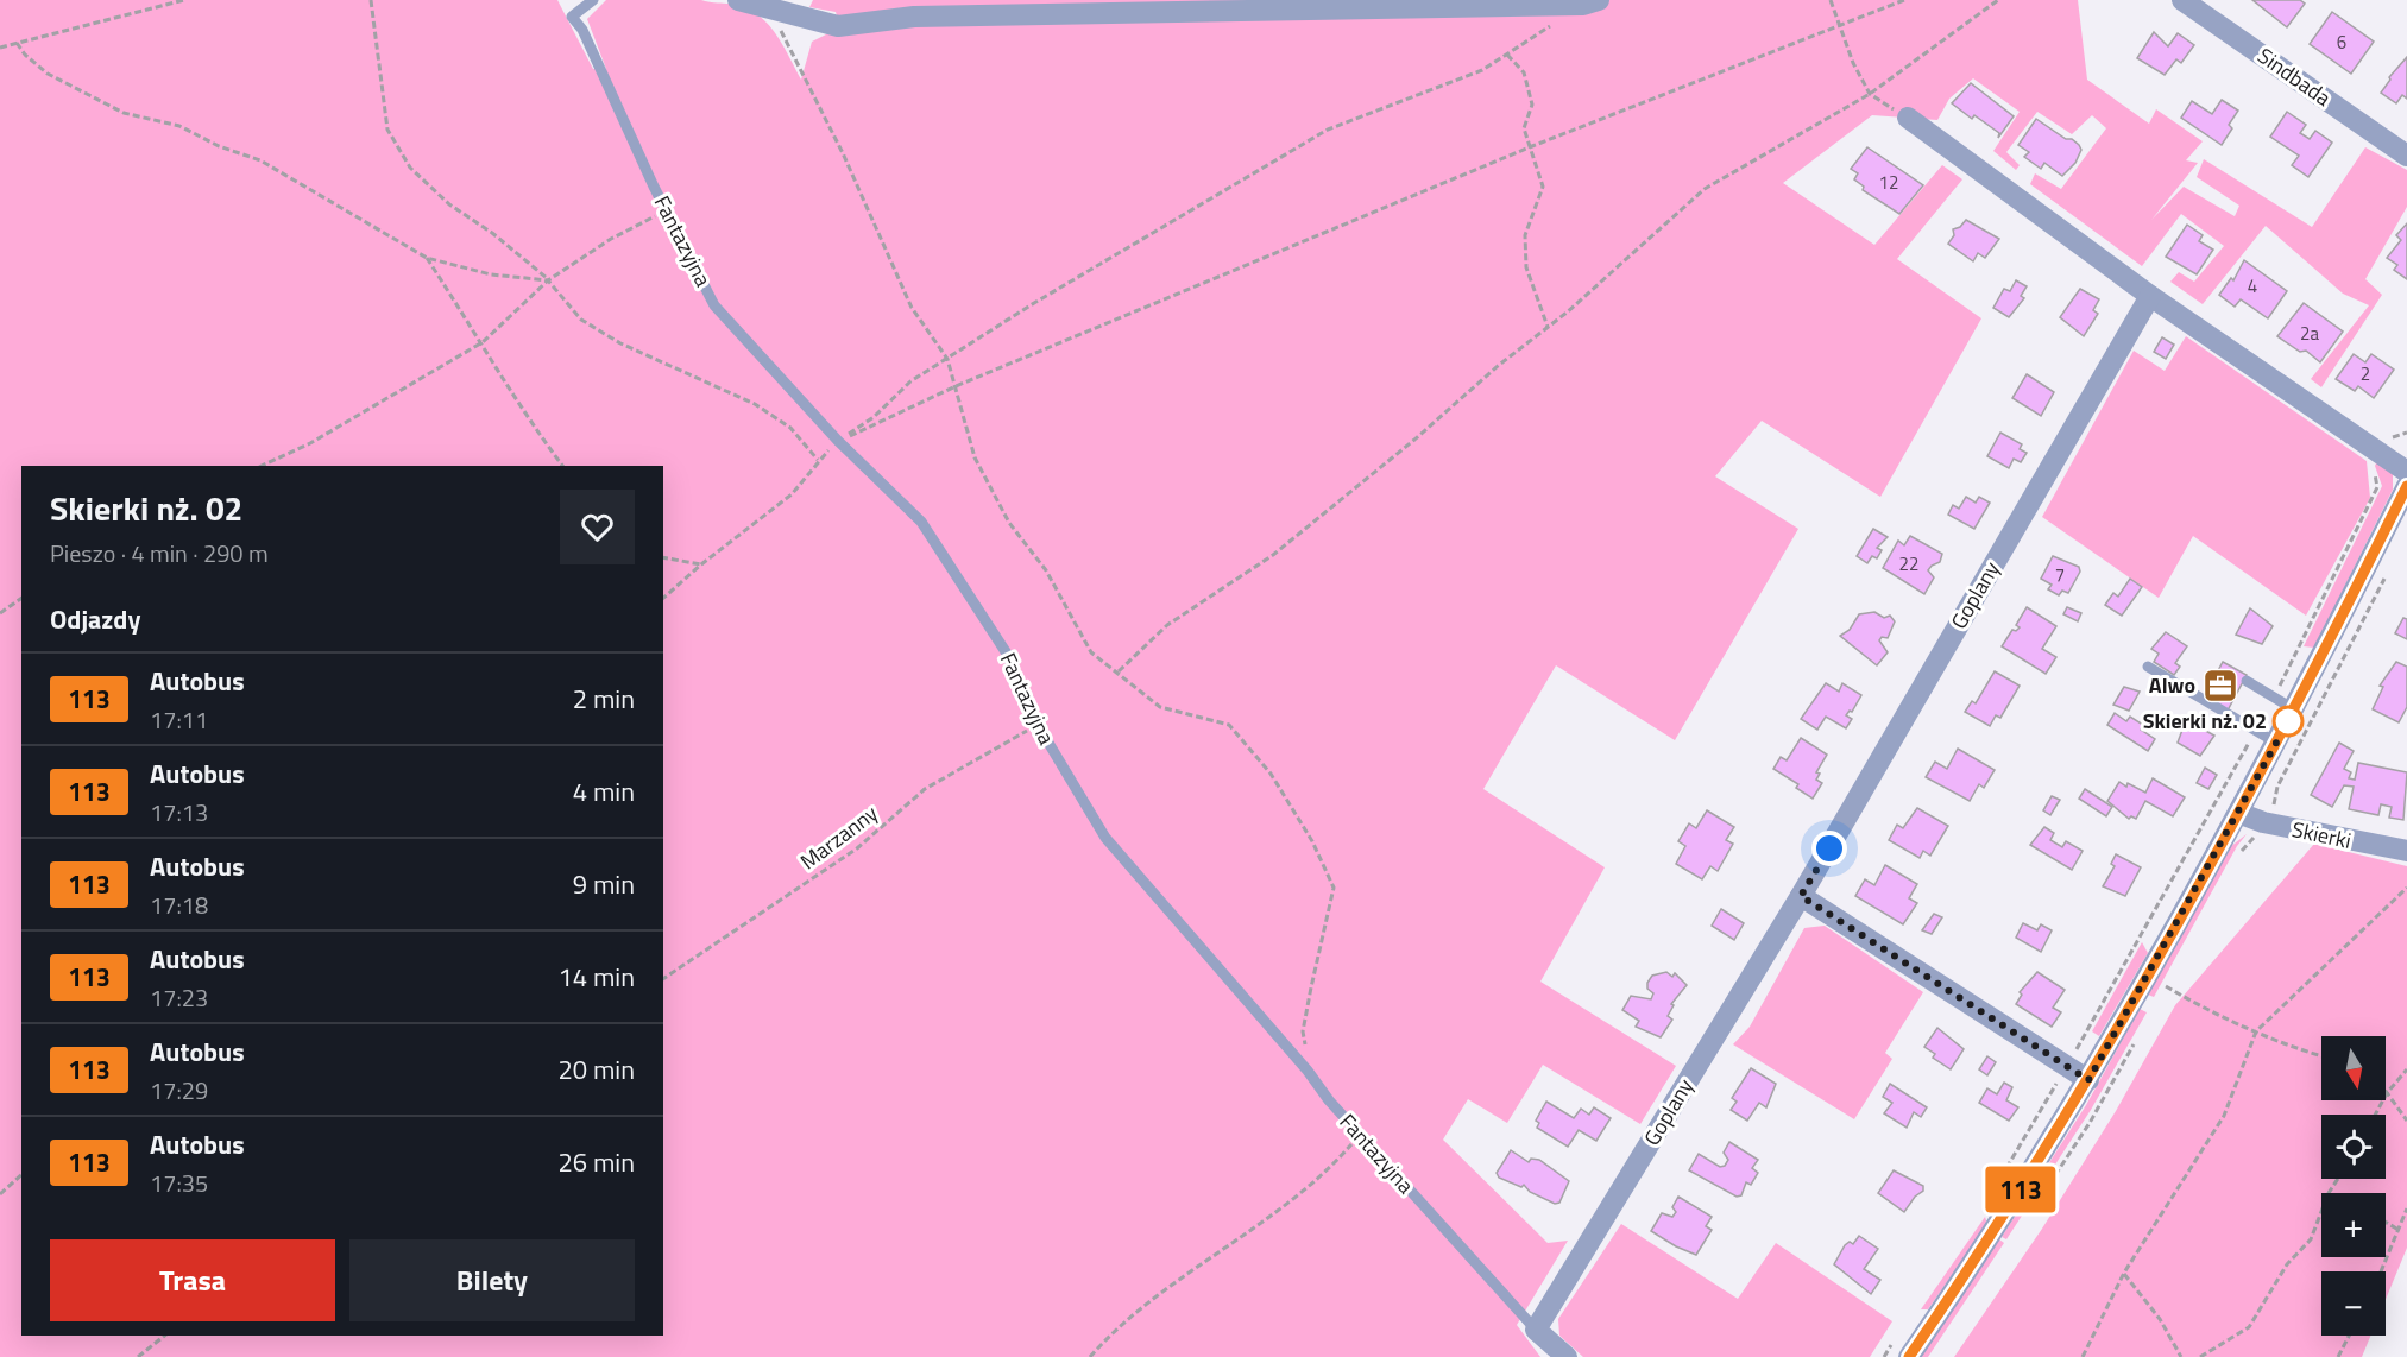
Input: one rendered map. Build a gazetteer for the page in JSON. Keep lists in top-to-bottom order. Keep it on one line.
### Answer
{"streets":{"street":["Sindbada","Fantazyjna","Goplany","Skierki"],"path":["Marzanny"]},"crossings":[["Fantazyjna","Goplany"],["Fantazyjna","Marzanny"]],"places":{"office":["Alwo"],"other":["Skierki nż. 02"]},"lines":["bus line 113"],"house_numbers":["6","12","4","2a","2","22","7"],"north":"bottom","page":{"on_map":"113","heading":[["Skierki nż. 02","Pieszo · 4 min · 290 m"],"Odjazdy"],"list":[{"mark":"113","name":"Autobus","note":"17:11","value":"2 min"},{"mark":"113","name":"Autobus","note":"17:13","value":"4 min"},{"mark":"113","name":"Autobus","note":"17:18","value":"9 min"},{"mark":"113","name":"Autobus","note":"17:23","value":"14 min"},{"mark":"113","name":"Autobus","note":"17:29","value":"20 min"},{"mark":"113","name":"Autobus","note":"17:35","value":"26 min"}],"map_buttons":["+","−"],"buttons":["Trasa","Bilety"]}}
